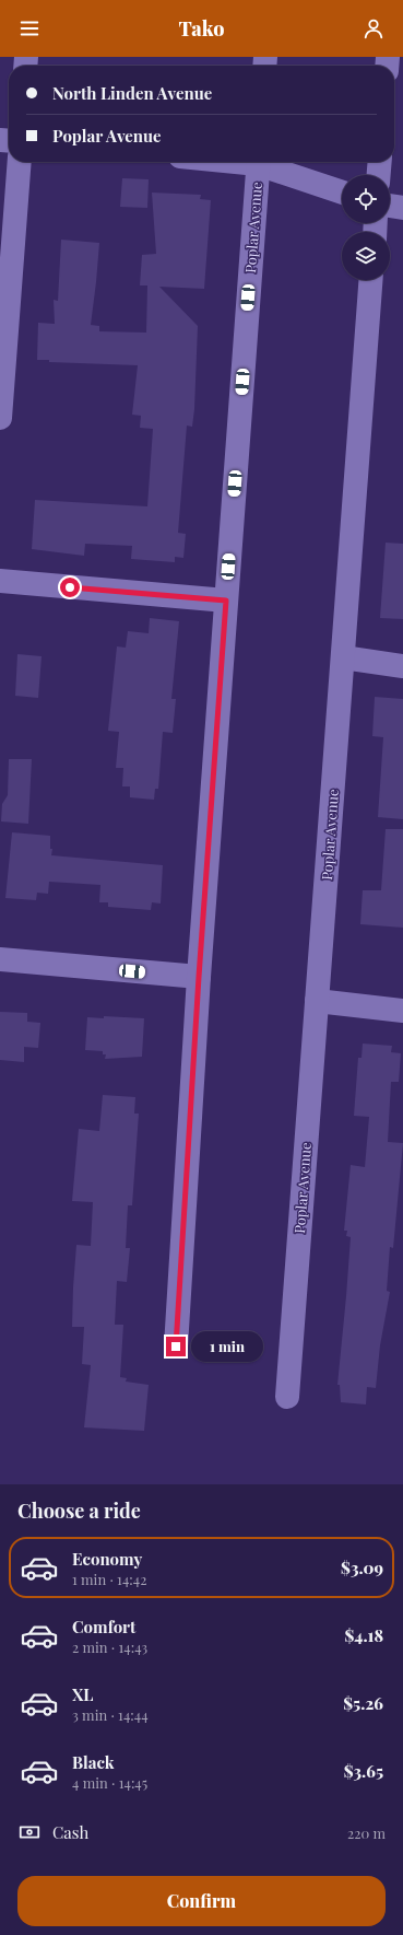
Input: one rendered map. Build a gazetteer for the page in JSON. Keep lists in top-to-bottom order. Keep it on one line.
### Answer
{"streets":{"street":["Poplar Avenue"]},"page":{"header":"Tako","banner":["North Linden Avenue","Poplar Avenue"],"bubble":"1 min","heading":"Choose a ride","list":[{"name":"Economy","note":"1 min · 14:42","value":"$3.09"},{"name":"Comfort","note":"2 min · 14:43","value":"$4.18"},{"name":"XL","note":"3 min · 14:44","value":"$5.26"},{"name":"Black","note":"4 min · 14:45","value":"$3.65"}],"pay":["Cash","220 m"],"buttons":"Confirm"}}
